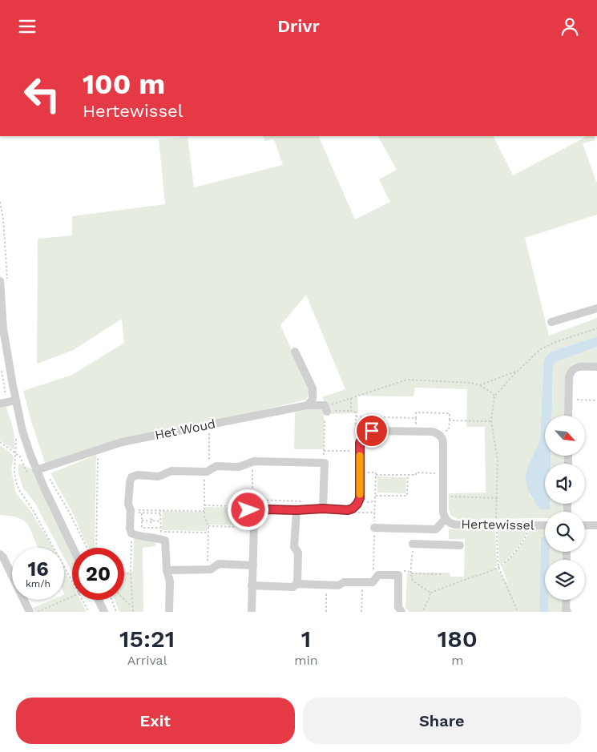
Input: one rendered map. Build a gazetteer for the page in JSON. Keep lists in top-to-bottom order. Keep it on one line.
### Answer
{"streets":{"street":["Het Woud","Hertewissel"]},"north":"bottom right","page":{"header":"Drivr","turn":["100 m","Hertewissel"],"speed":"16 km/h","limit":"20","eta":["15:21","Arrival","1","min","180","m"],"buttons":["Exit","Share"]}}
